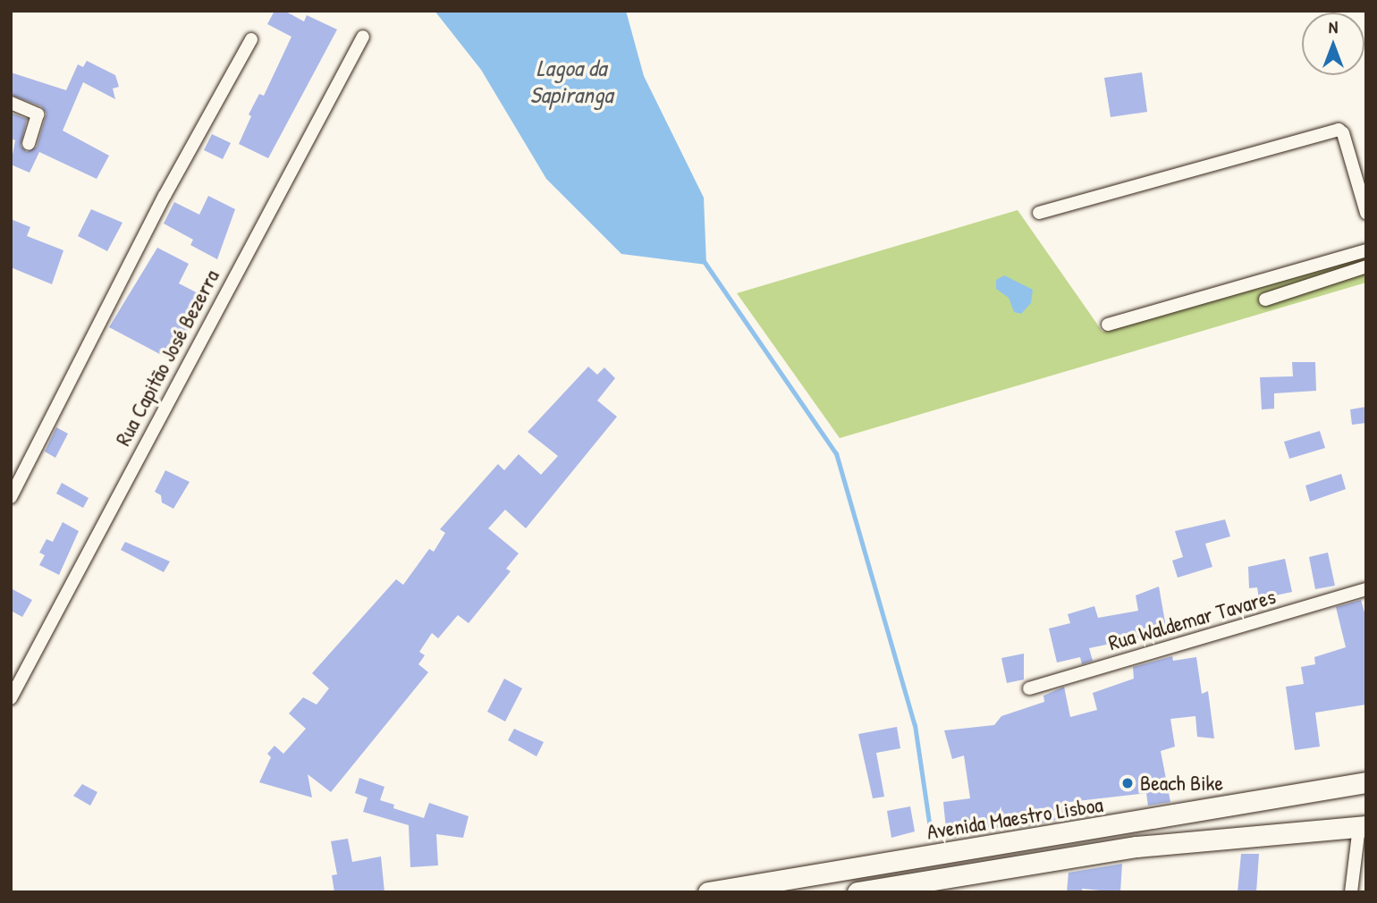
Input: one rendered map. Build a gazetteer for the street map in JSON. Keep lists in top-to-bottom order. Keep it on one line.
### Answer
{"streets":{"highway":["Avenida Maestro Lisboa"],"street":["Rua Capitão José Bezerra","Rua Waldemar Tavares"]},"water":["Lagoa da Sapiranga"],"places":["Beach Bike"],"north":"top"}
